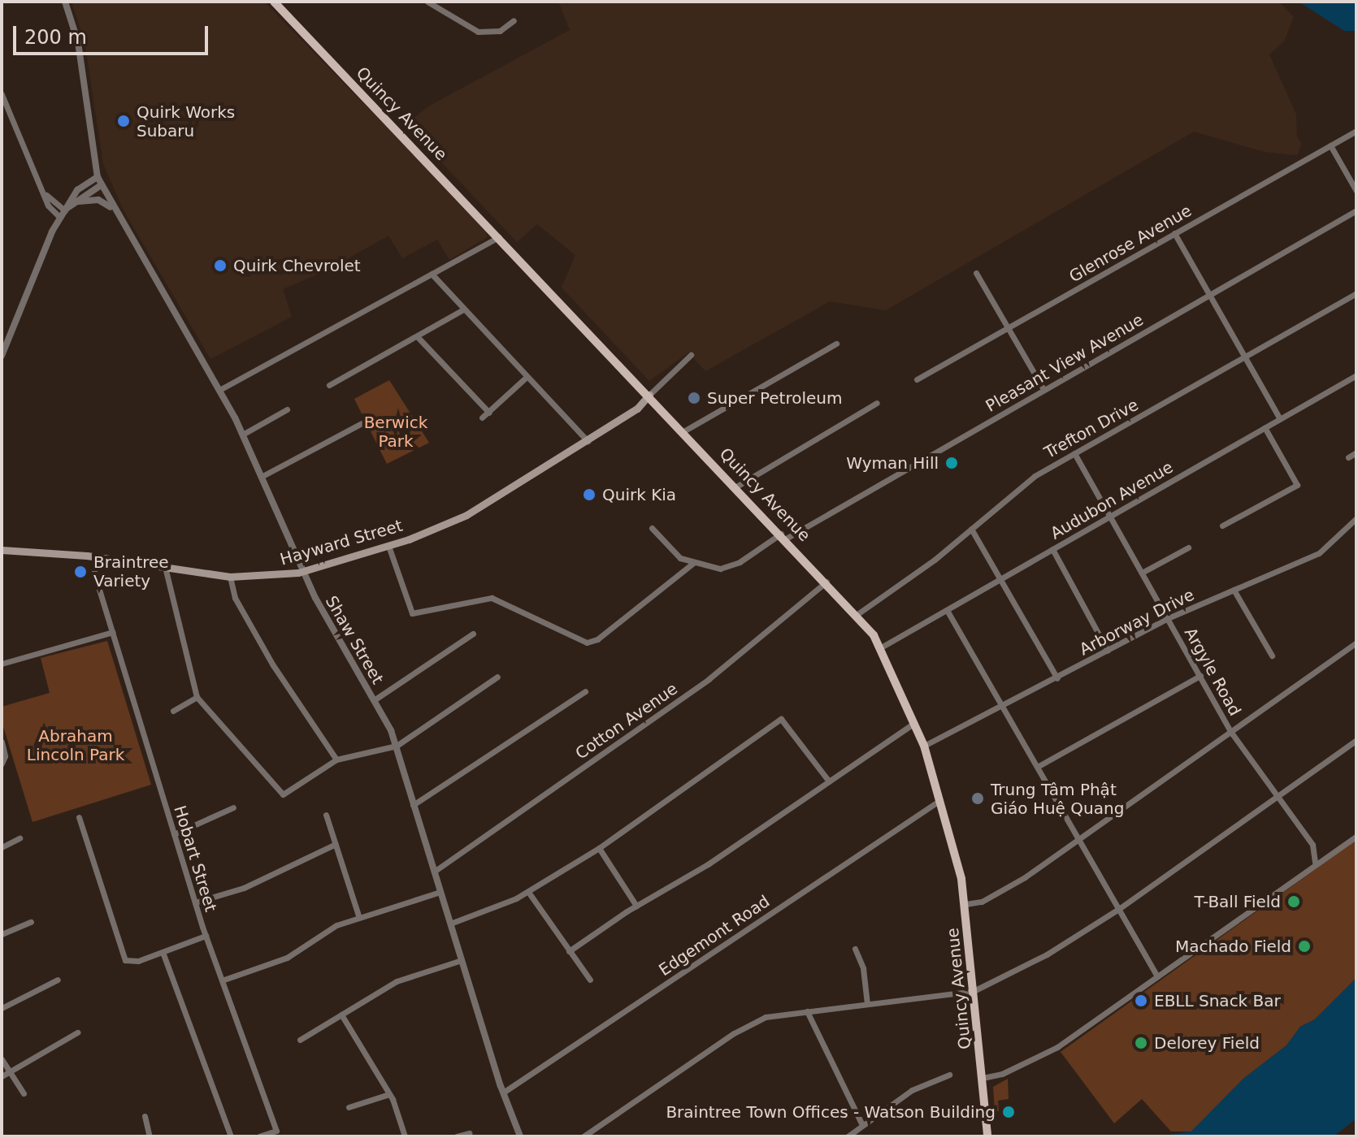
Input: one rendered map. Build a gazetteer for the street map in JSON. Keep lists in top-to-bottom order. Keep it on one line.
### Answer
{"streets":{"main road":["Quincy Avenue","Hayward Street"],"street":["Glenrose Avenue","Pleasant View Avenue","Trefton Drive","Audubon Avenue","Arborway Drive","Shaw Street","Argyle Road","Cotton Avenue","Hobart Street","Edgemont Road"]},"crossings":[["Quincy Avenue","Pleasant View Avenue"],["Quincy Avenue","Trefton Drive"],["Quincy Avenue","Audubon Avenue"],["Quincy Avenue","Hayward Street"],["Quincy Avenue","Arborway Drive"],["Quincy Avenue","Cotton Avenue"],["Quincy Avenue","Edgemont Road"],["Trefton Drive","Argyle Road"],["Audubon Avenue","Argyle Road"],["Hayward Street","Shaw Street"],["Hayward Street","Hobart Street"],["Arborway Drive","Argyle Road"],["Shaw Street","Cotton Avenue"],["Shaw Street","Edgemont Road"]],"parks":["Berwick Park","Abraham Lincoln Park"],"places":["Quirk Works Subaru","Quirk Chevrolet","Super Petroleum","Wyman Hill","Quirk Kia","Braintree Variety","Trung Tâm Phật Giáo Huệ Quang","T-Ball Field","Machado Field","EBLL Snack Bar","Delorey Field","Braintree Town Offices - Watson Building"],"scale_bar":"200 m"}
